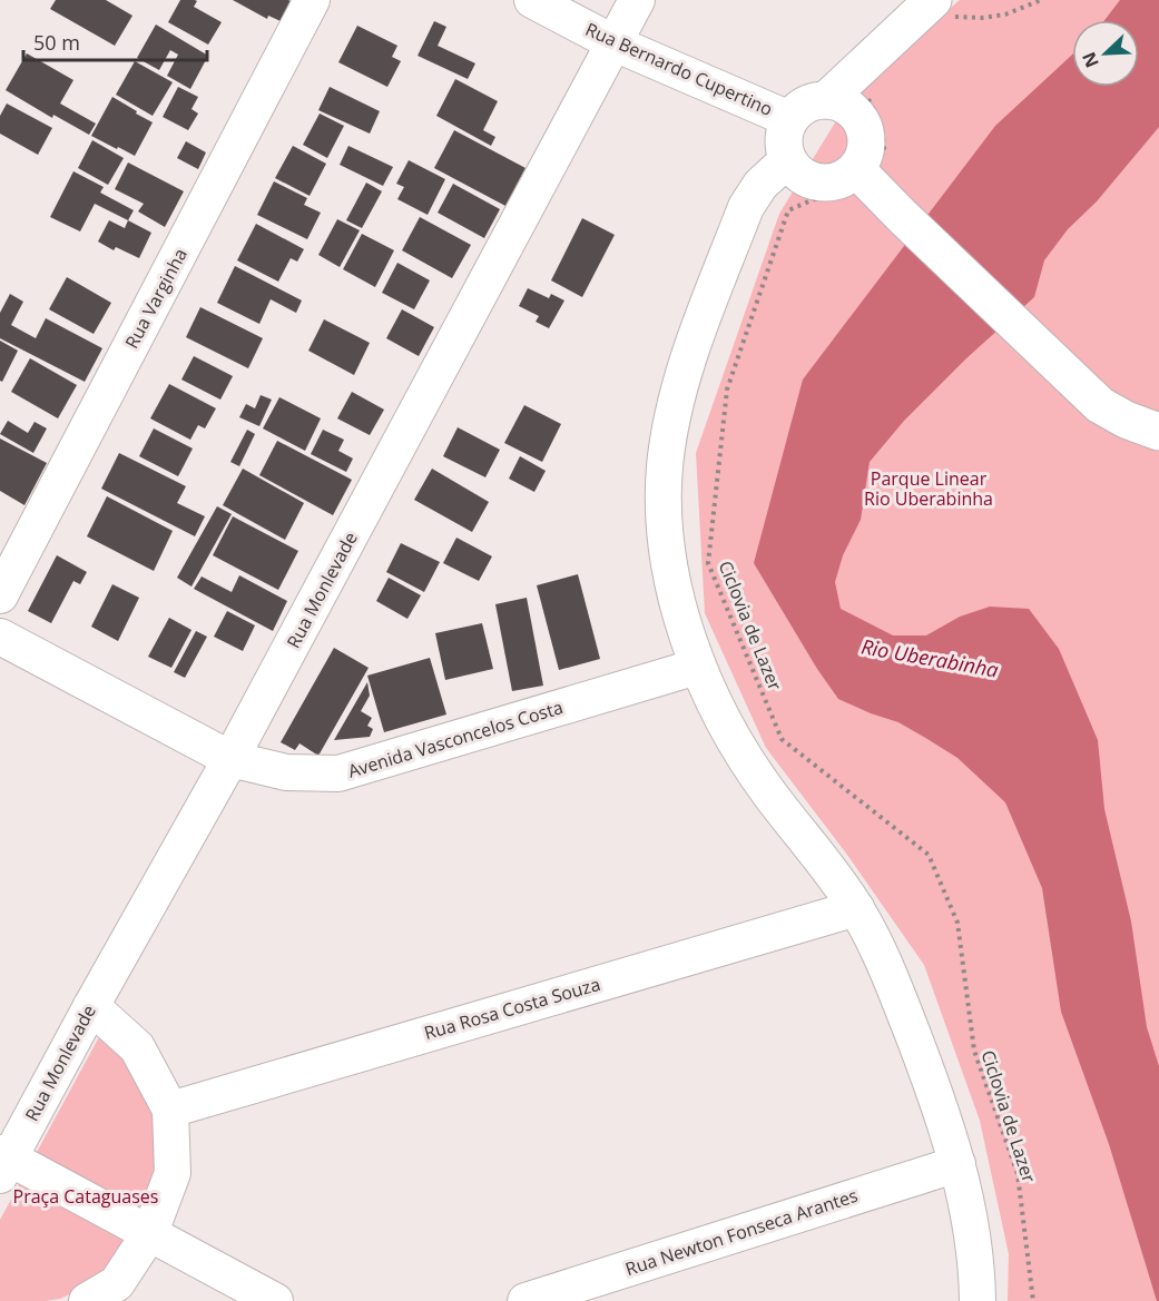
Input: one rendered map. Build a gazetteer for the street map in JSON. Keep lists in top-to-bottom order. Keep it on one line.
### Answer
{"streets":{"street":["Rua Bernardo Cupertino","Rua Varginha","Rua Monlevade","Avenida Vasconcelos Costa","Rua Rosa Costa Souza","Rua Newton Fonseca Arantes"],"path":["Ciclovia de Lazer"]},"crossings":[["Rua Bernardo Cupertino","Rua Monlevade"],["Rua Bernardo Cupertino","Ciclovia de Lazer"],["Rua Monlevade","Avenida Vasconcelos Costa"]],"water":["Rio Uberabinha"],"parks":["Parque Linear Rio Uberabinha","Praça Cataguases"],"scale_bar":"50 m","north":"bottom left"}
